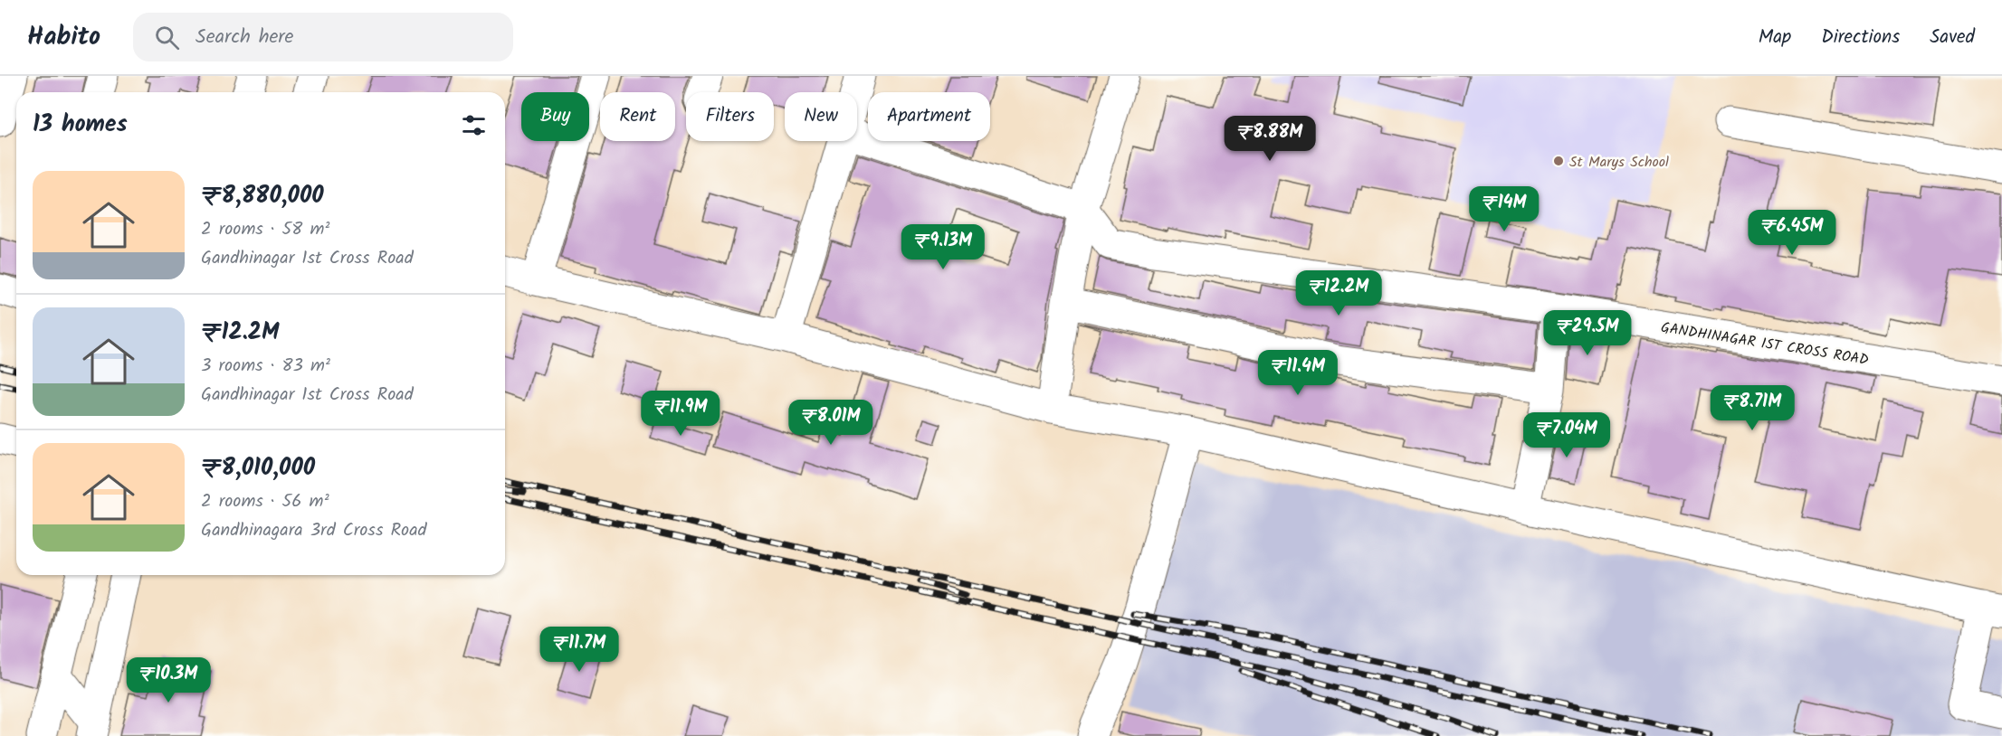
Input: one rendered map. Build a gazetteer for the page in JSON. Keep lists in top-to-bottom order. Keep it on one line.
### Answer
{"streets":{"street":["GANDHINAGAR 1ST CROSS ROAD"]},"places":["St Marys School"],"page":{"header":"Habito","search":"Search here","nav":["Map","Directions","Saved"],"chip":["Buy","Rent","Filters","New","Apartment"],"heading":"13 homes","price":["₹8.88M","₹14M","₹6.45M","₹9.13M","₹12.2M","₹29.5M","₹11.4M","₹8.71M","₹11.9M","₹8.01M","₹7.04M","₹11.7M","₹10.3M"],"list":[{"name":"₹8,880,000","note":"2 rooms · 58 m² · Gandhinagar 1st Cross Road"},{"name":"₹12.2M","note":"3 rooms · 83 m² · Gandhinagar 1st Cross Road"},{"name":"₹8,010,000","note":"2 rooms · 56 m² · Gandhinagara 3rd Cross Road"}]}}
